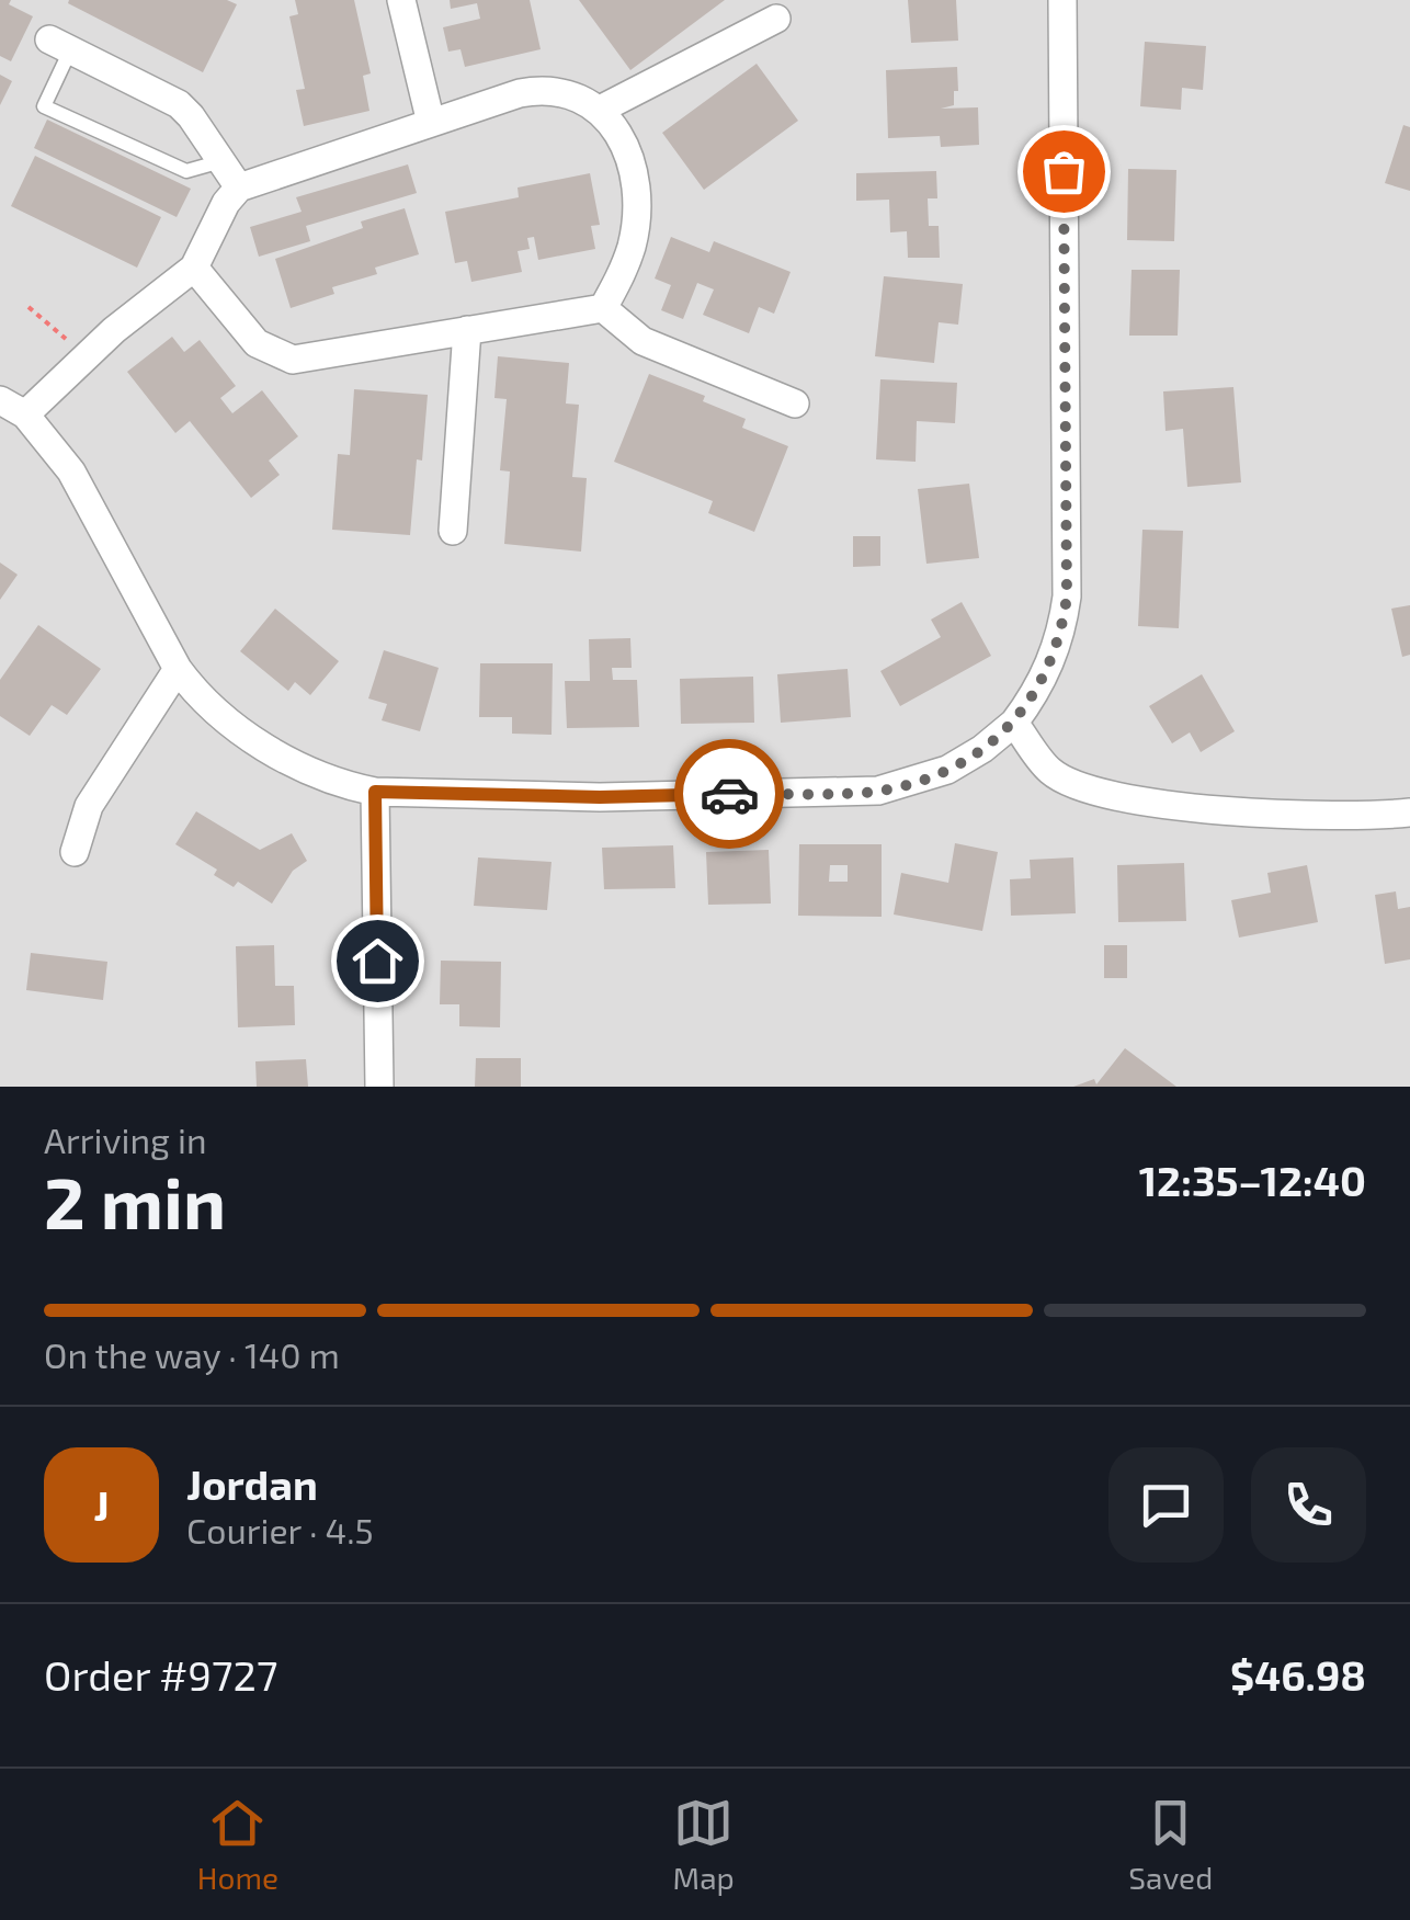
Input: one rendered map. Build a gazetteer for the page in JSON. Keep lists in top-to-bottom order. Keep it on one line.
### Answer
{"page":{"heading":["2 min","Arriving in","12:35–12:40"],"panel":["Jordan","Courier · 4.5","Order #9727","$46.98"],"bar":"On the way · 140 m","round":"J","tabs":["Home","Map","Saved"]}}
